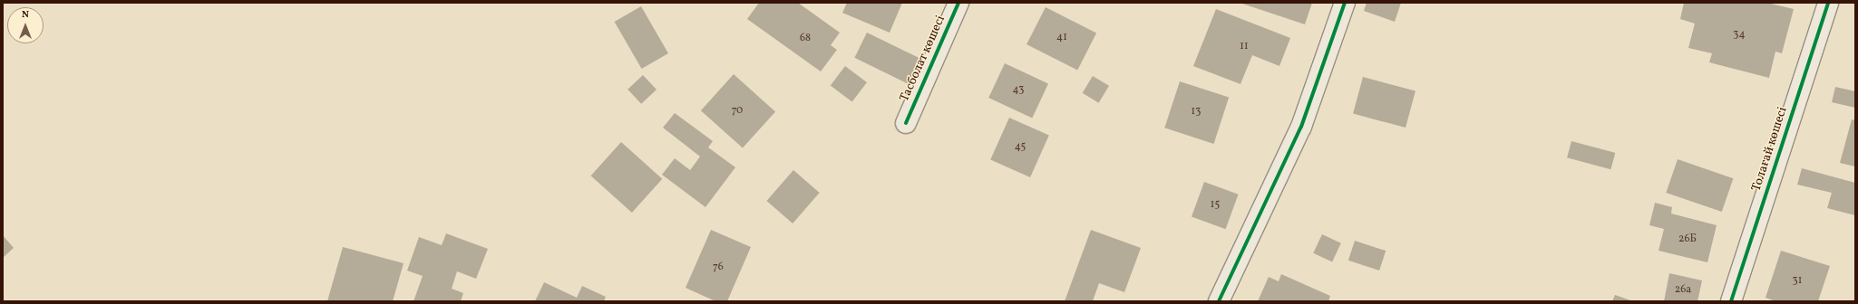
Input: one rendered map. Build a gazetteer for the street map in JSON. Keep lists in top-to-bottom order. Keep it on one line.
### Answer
{"streets":{"street":["Тасболат көшесі","Толағай көшесі"]},"house_numbers":["34","41","68","11","43","70","13","45","15","26Б","76","31","26а"],"north":"top"}
